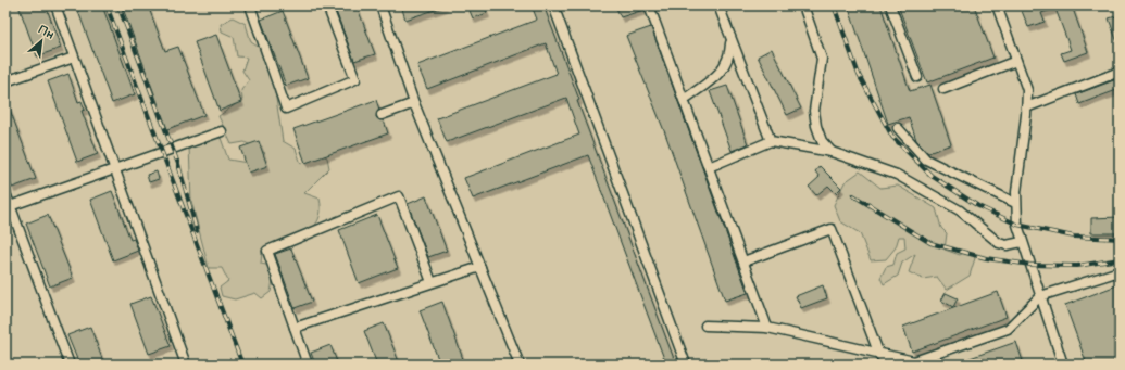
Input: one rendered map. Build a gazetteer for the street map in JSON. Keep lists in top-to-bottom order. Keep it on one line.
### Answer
{"north":"top right"}
